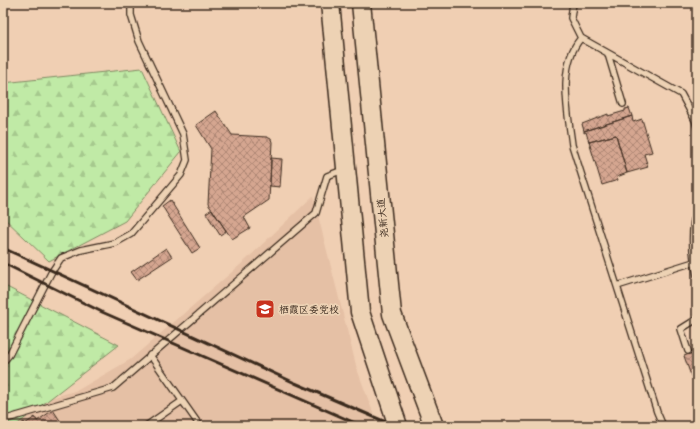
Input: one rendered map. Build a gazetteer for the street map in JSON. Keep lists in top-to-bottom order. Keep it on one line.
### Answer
{"streets":{"main road":["尧新大道"]},"places":{"school or university":["栖霞区委党校"]}}
